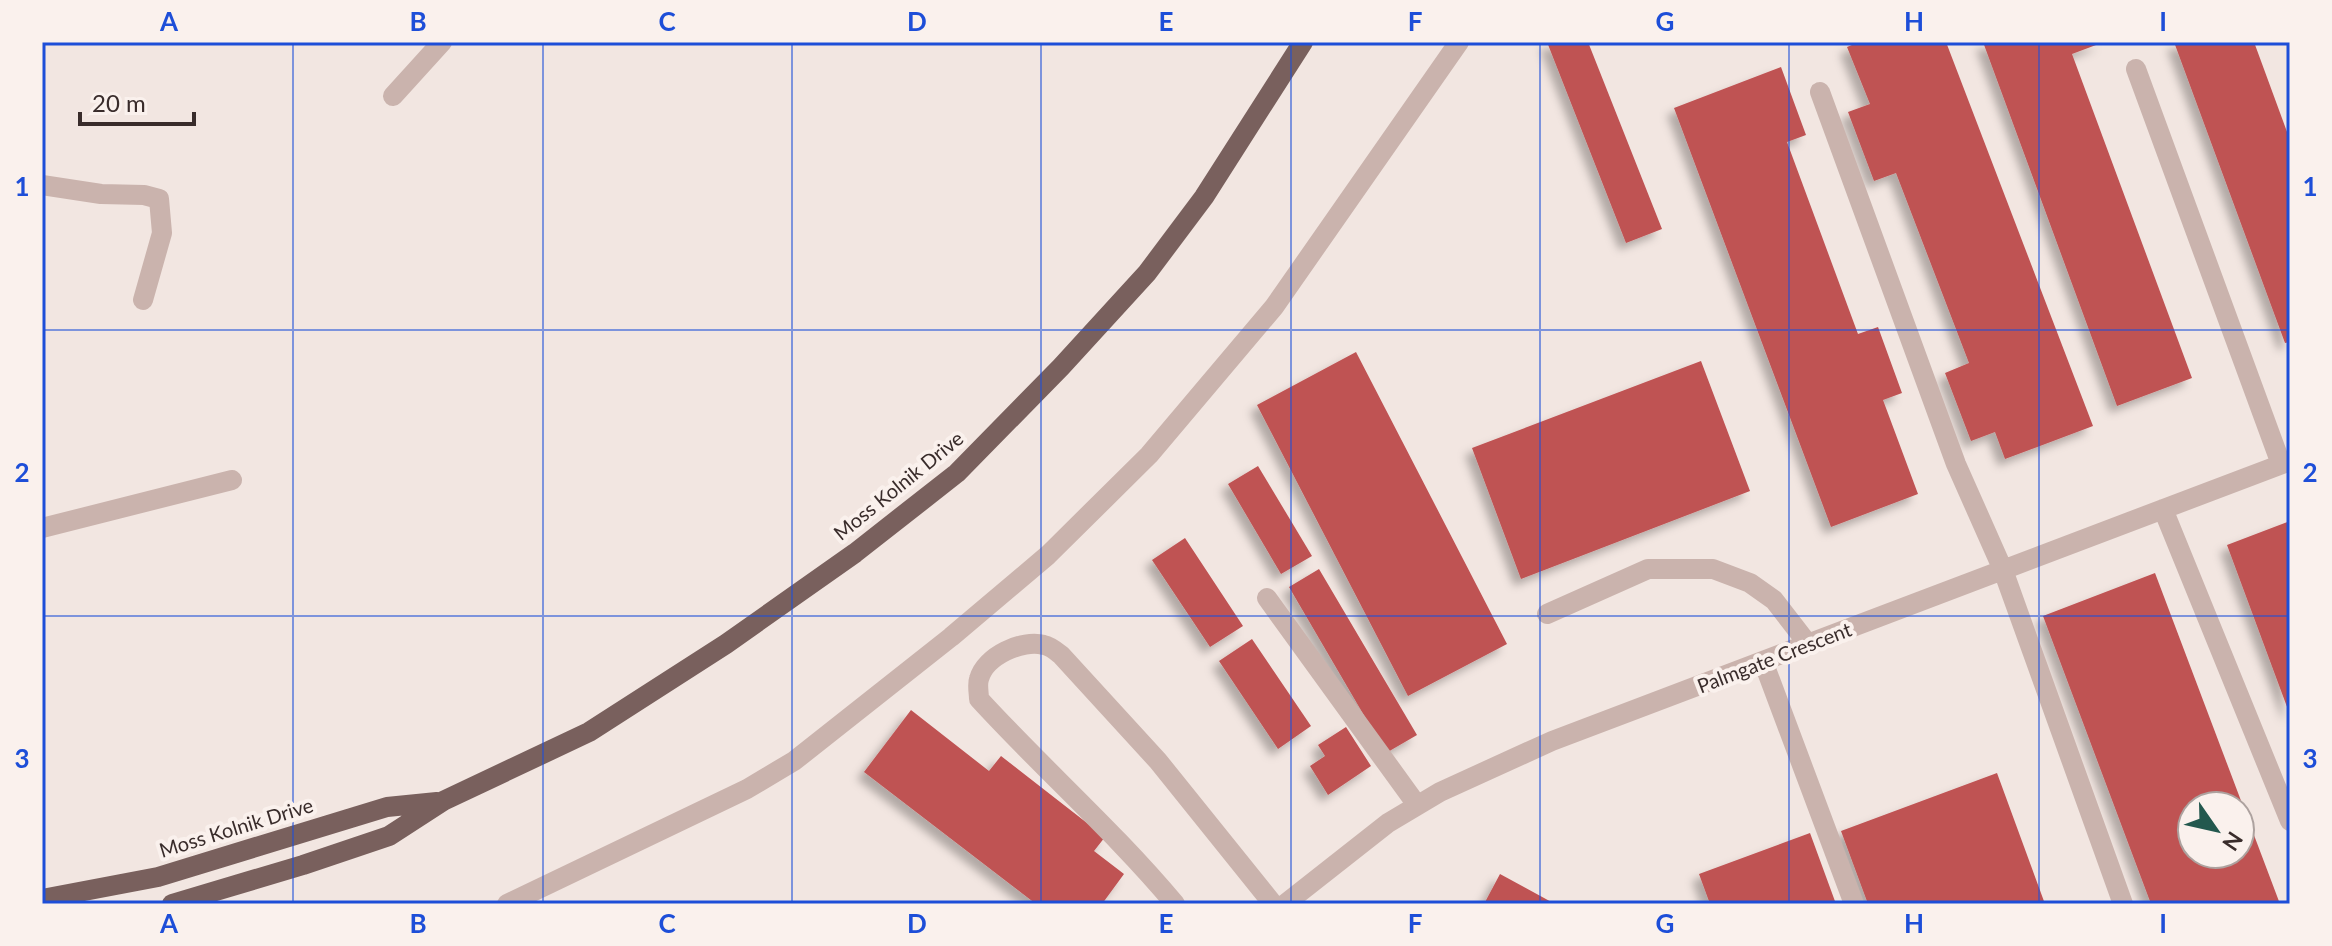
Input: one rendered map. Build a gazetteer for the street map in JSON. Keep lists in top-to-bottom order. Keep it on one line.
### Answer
{"streets":{"main road":["Moss Kolnik Drive"],"street":["Palmgate Crescent"]},"scale_bar":"20 m","north":"bottom right","grid":{"columns":["A","B","C","D","E","F","G","H","I"],"rows":["1","2","3"]}}
